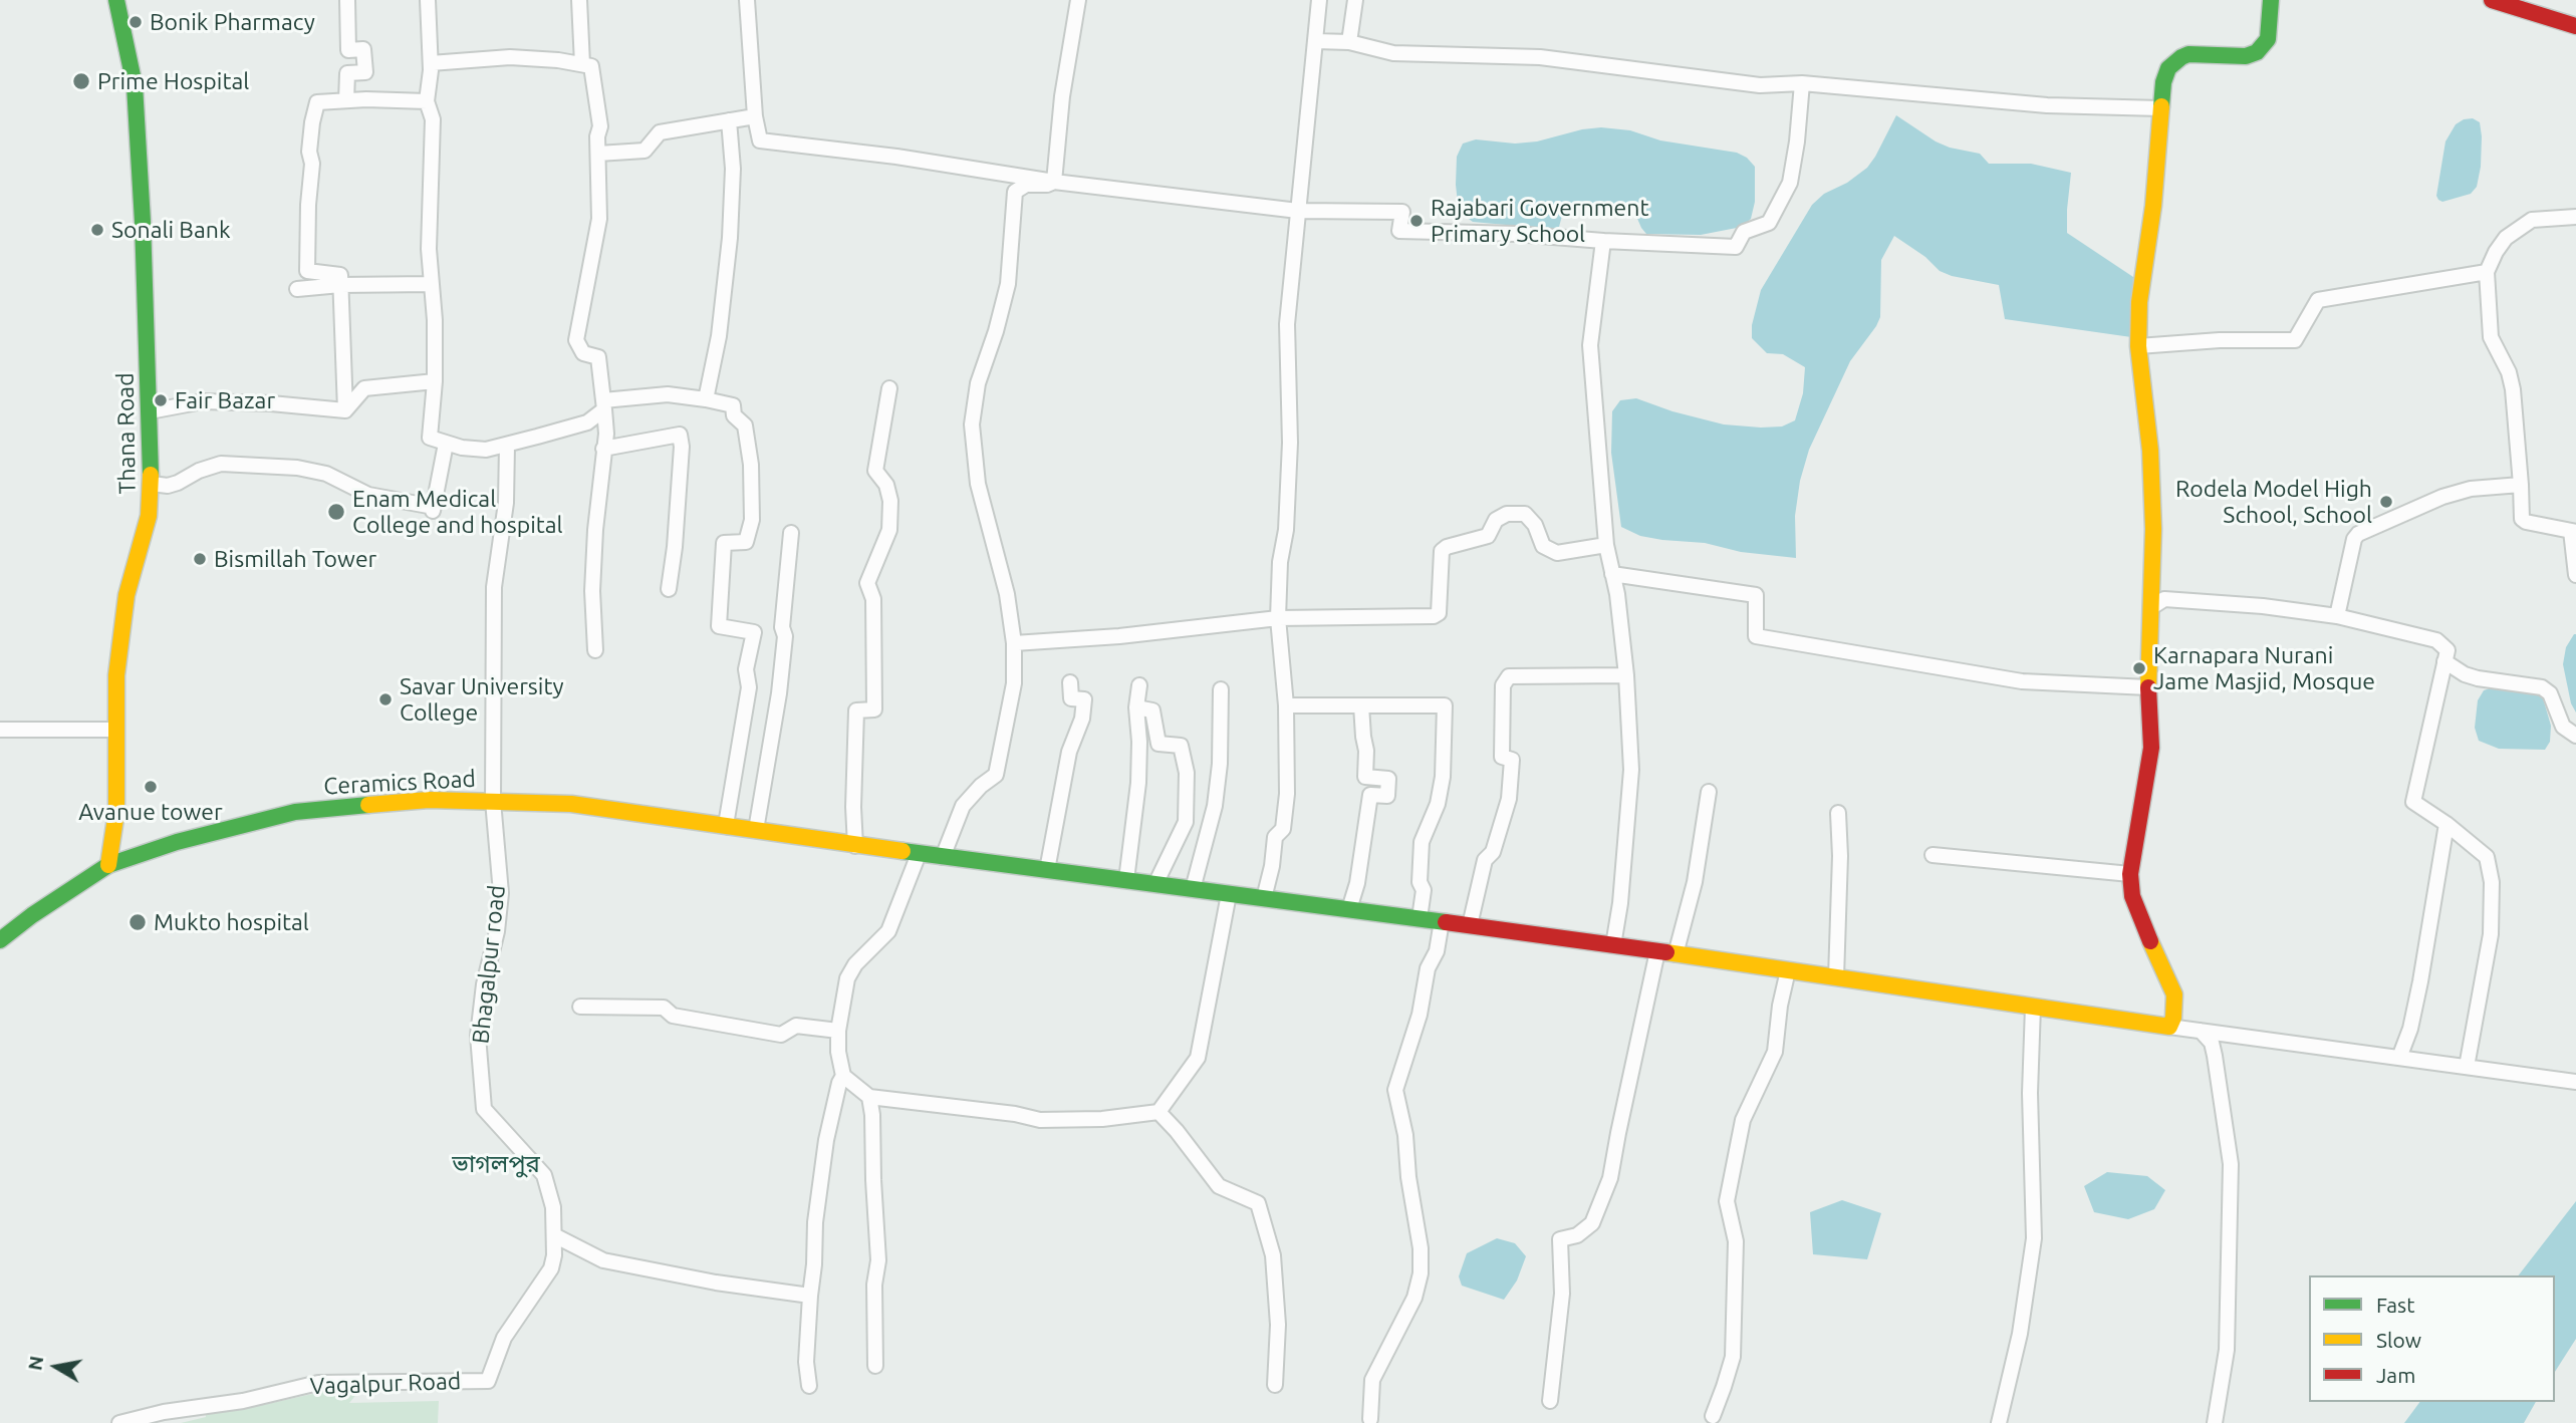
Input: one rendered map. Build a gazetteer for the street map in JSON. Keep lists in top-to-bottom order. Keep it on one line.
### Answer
{"streets":{"main road":["Thana Road","Ceramics Road"],"street":["Bhagalpur road","Vagalpur Road"]},"crossings":[["Thana Road","Ceramics Road"],["Ceramics Road","Bhagalpur road"],["Bhagalpur road","Vagalpur Road"]],"districts":["ভাগলপুর"],"places":["Bonik Pharmacy","Prime Hospital","Rajabari Government Primary School","Sonali Bank","Fair Bazar","Rodela Model High School, School","Enam Medical College and hospital","Bismillah Tower","Karnapara Nurani Jame Masjid, Mosque","Savar University College","Avanue tower","Mukto hospital"],"legend":["Fast","Slow","Jam"],"north":"left"}
